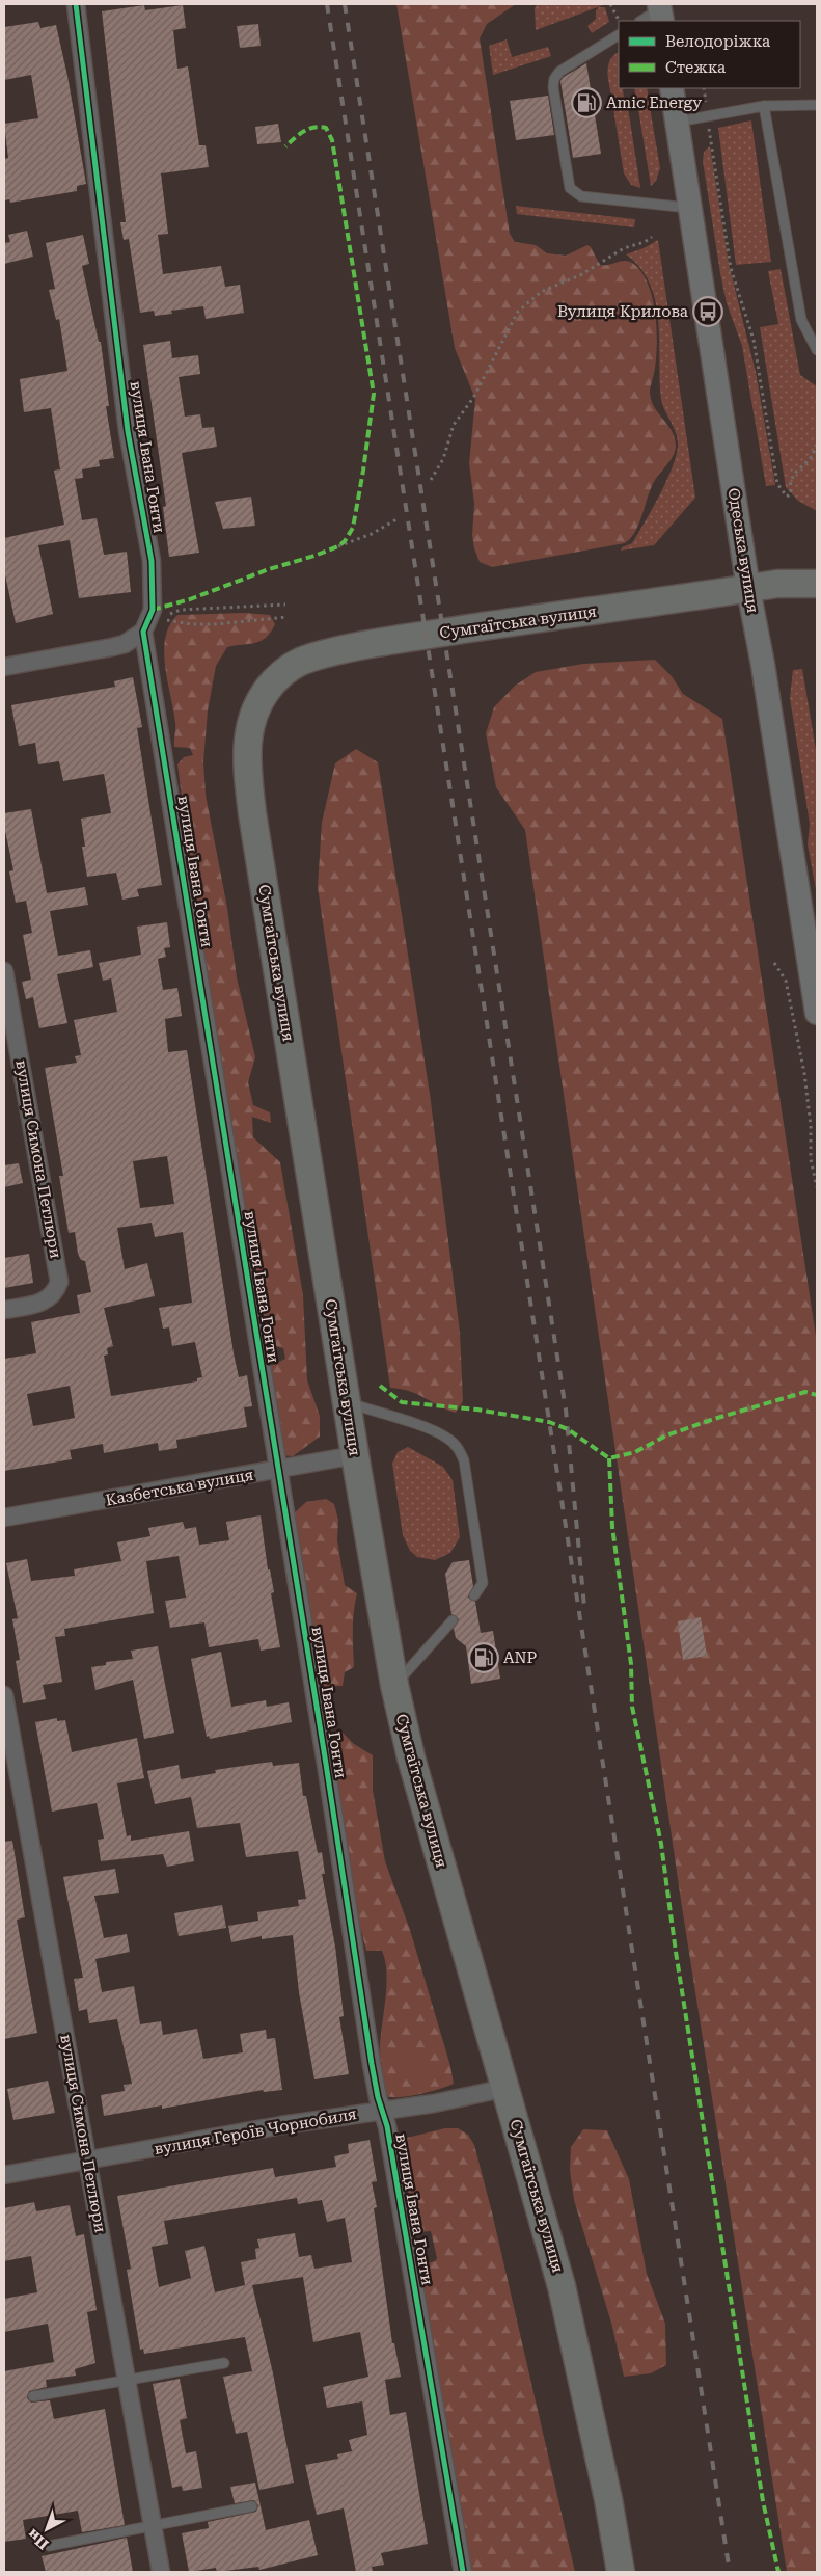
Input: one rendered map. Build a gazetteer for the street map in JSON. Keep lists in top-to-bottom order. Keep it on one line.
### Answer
{"streets":{"main road":["Одеська вулиця","Сумгаїтська вулиця"],"street":["вулиця Івана Гонти","вулиця Симона Петлюри","Казбетська вулиця","вулиця Героїв Чорнобиля"]},"crossings":[["вулиця Івана Гонти","Казбетська вулиця"],["вулиця Івана Гонти","вулиця Героїв Чорнобиля"],["Одеська вулиця","Сумгаїтська вулиця"],["Сумгаїтська вулиця","Казбетська вулиця"],["Сумгаїтська вулиця","вулиця Героїв Чорнобиля"],["вулиця Симона Петлюри","вулиця Героїв Чорнобиля"]],"places":{"fuel station":["Amic Energy","ANP"],"bus stop":["Вулиця Крилова"]},"legend":["Велодоріжка","Стежка"],"north":"bottom left"}
